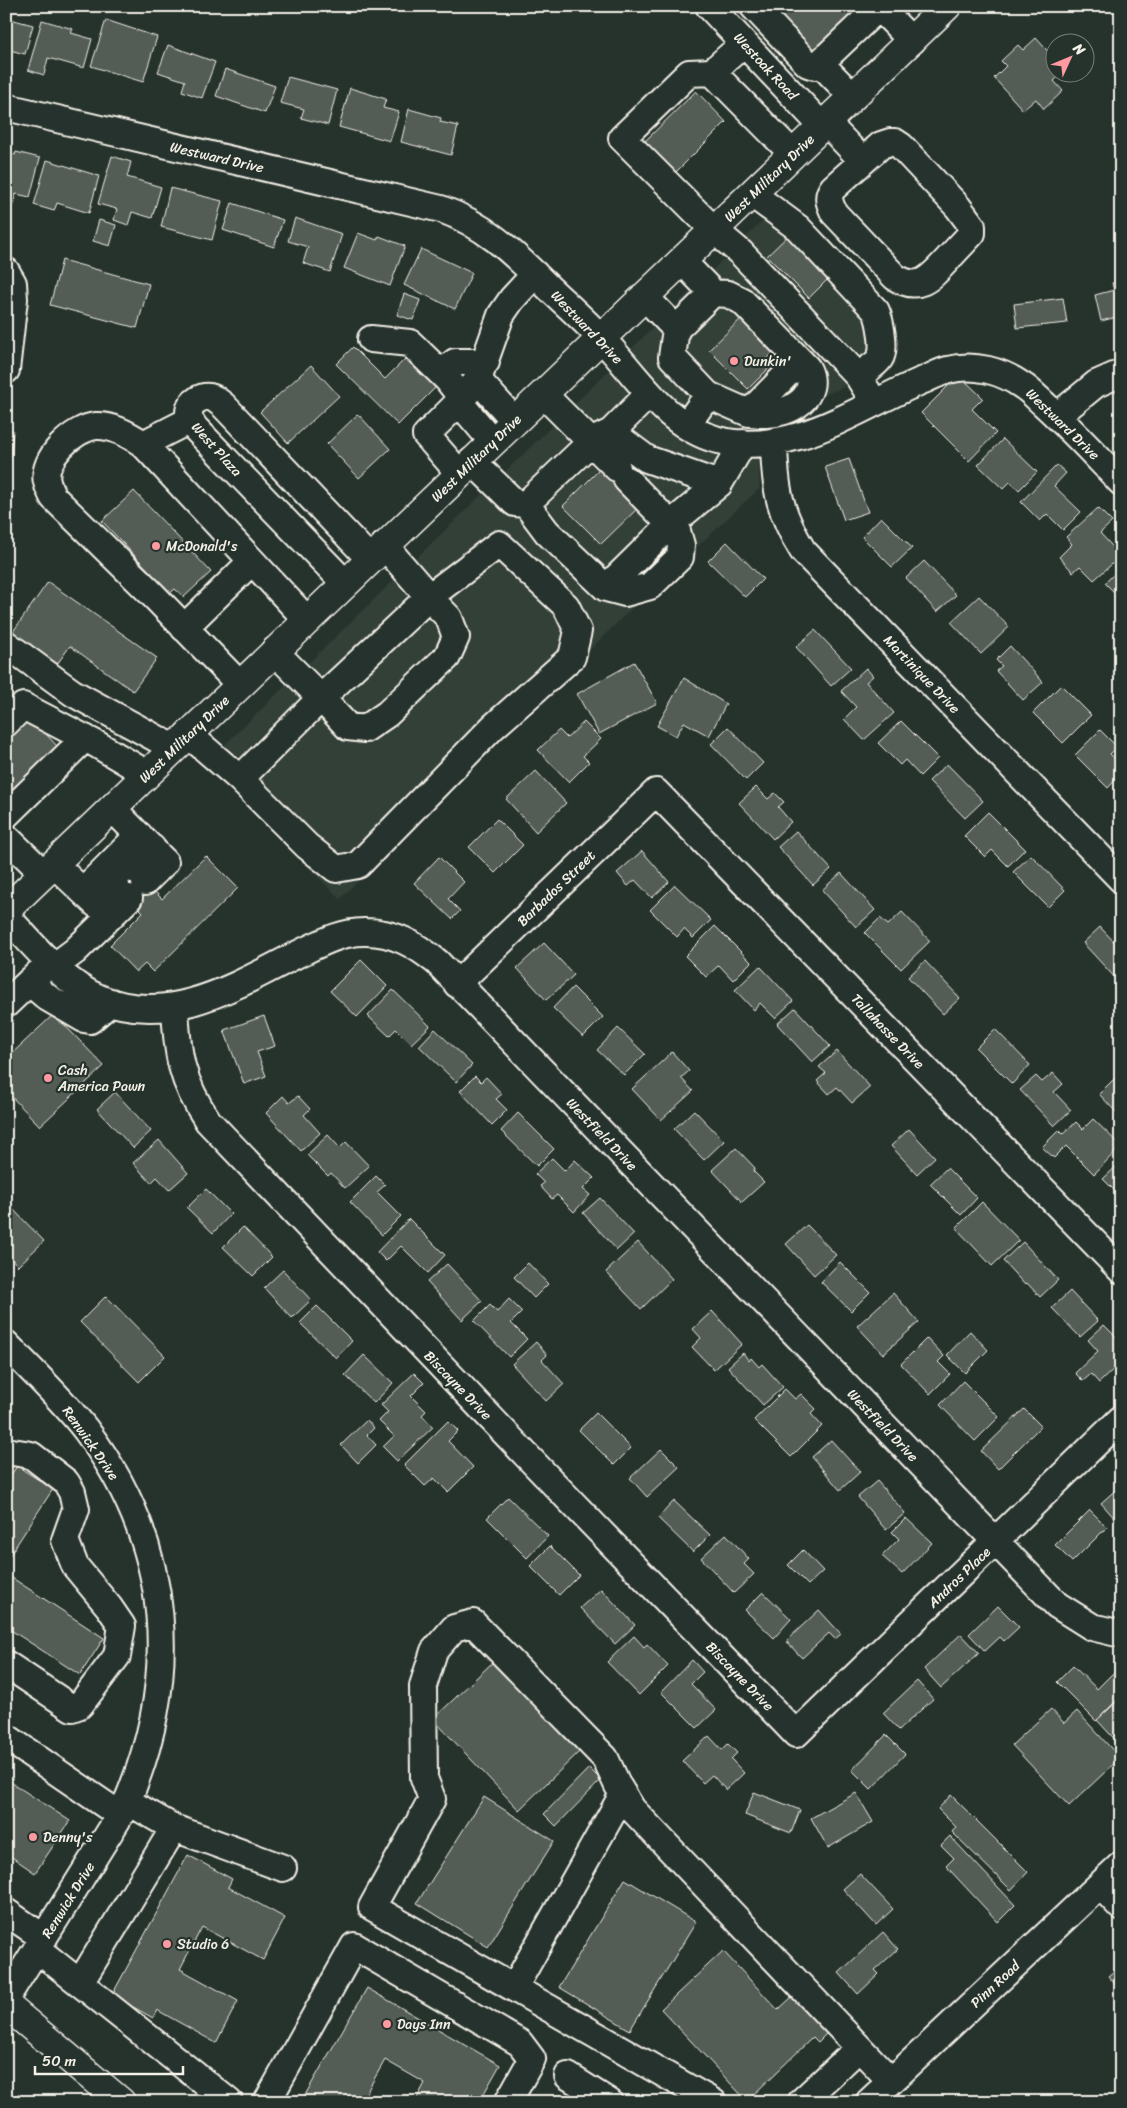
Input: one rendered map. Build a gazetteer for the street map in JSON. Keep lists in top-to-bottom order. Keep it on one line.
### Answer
{"streets":{"main road":["West Military Drive"],"street":["Westoak Road","Westward Drive","West Plaza","Martinique Drive","Barbados Street","Tallahasse Drive","Westfield Drive","Biscayne Drive","Renwick Drive","Andros Place","Pinn Road"]},"crossings":[["Westoak Road","West Military Drive"],["Westward Drive","West Military Drive"],["Westward Drive","Martinique Drive"],["West Military Drive","West Plaza"],["Barbados Street","Tallahasse Drive"],["Barbados Street","Westfield Drive"],["Westfield Drive","Biscayne Drive"],["Westfield Drive","Andros Place"],["Biscayne Drive","Andros Place"]],"places":["Dunkin'","McDonald's","Cash America Pawn","Denny's","Studio 6","Days Inn"],"scale_bar":"50 m","north":"top right"}
